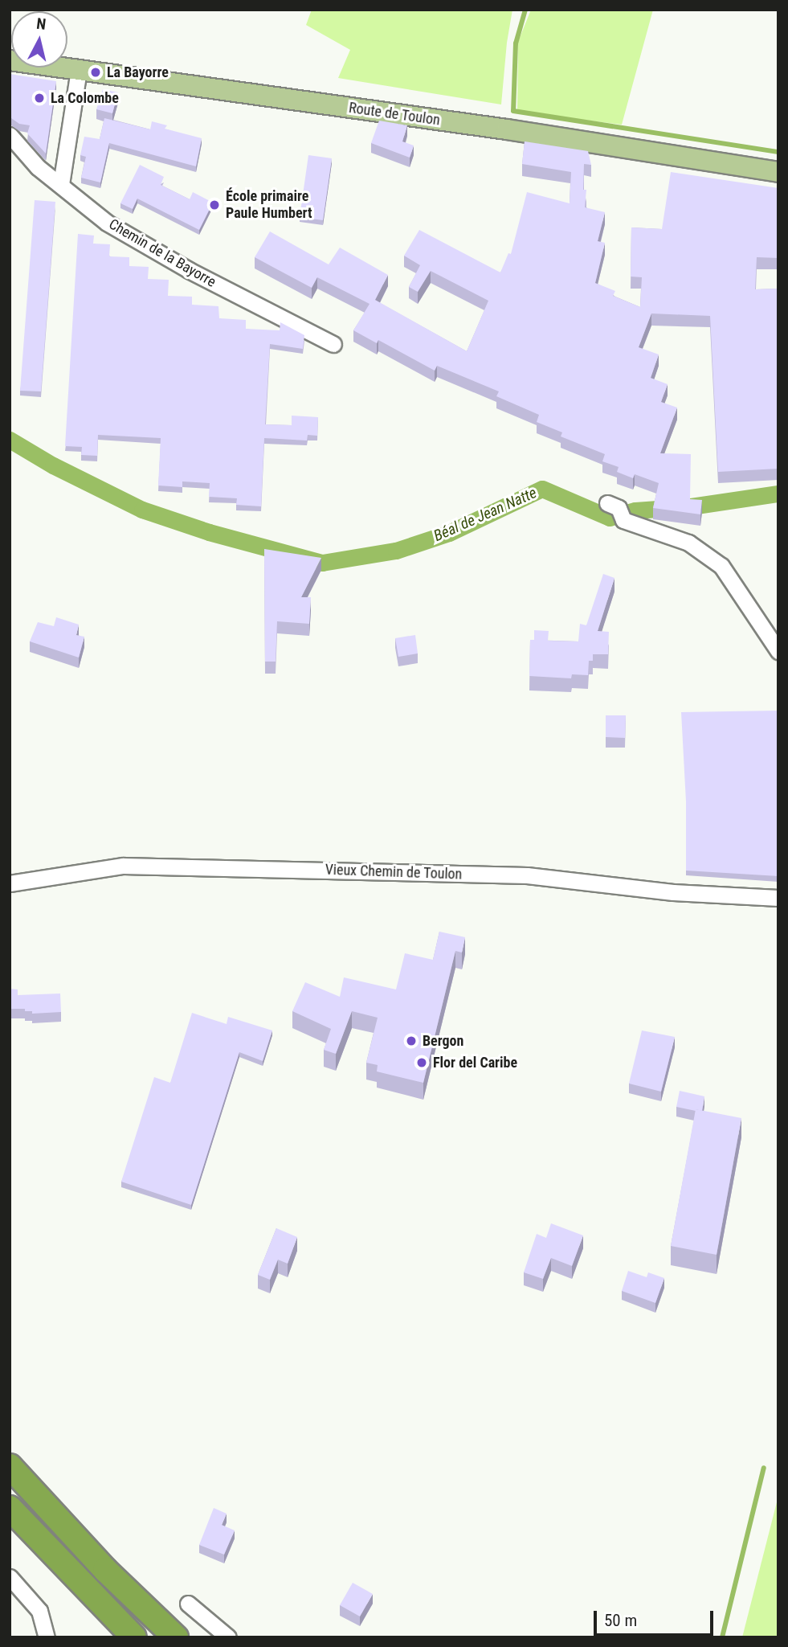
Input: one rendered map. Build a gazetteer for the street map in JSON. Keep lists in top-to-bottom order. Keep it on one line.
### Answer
{"streets":{"main road":["Route de Toulon"],"street":["Chemin de la Bayorre","Vieux Chemin de Toulon"]},"water":["Béal de Jean Natte"],"places":["La Bayorre","La Colombe","École primaire Paule Humbert","Bergon","Flor del Caribe"],"scale_bar":"50 m","north":"top"}
